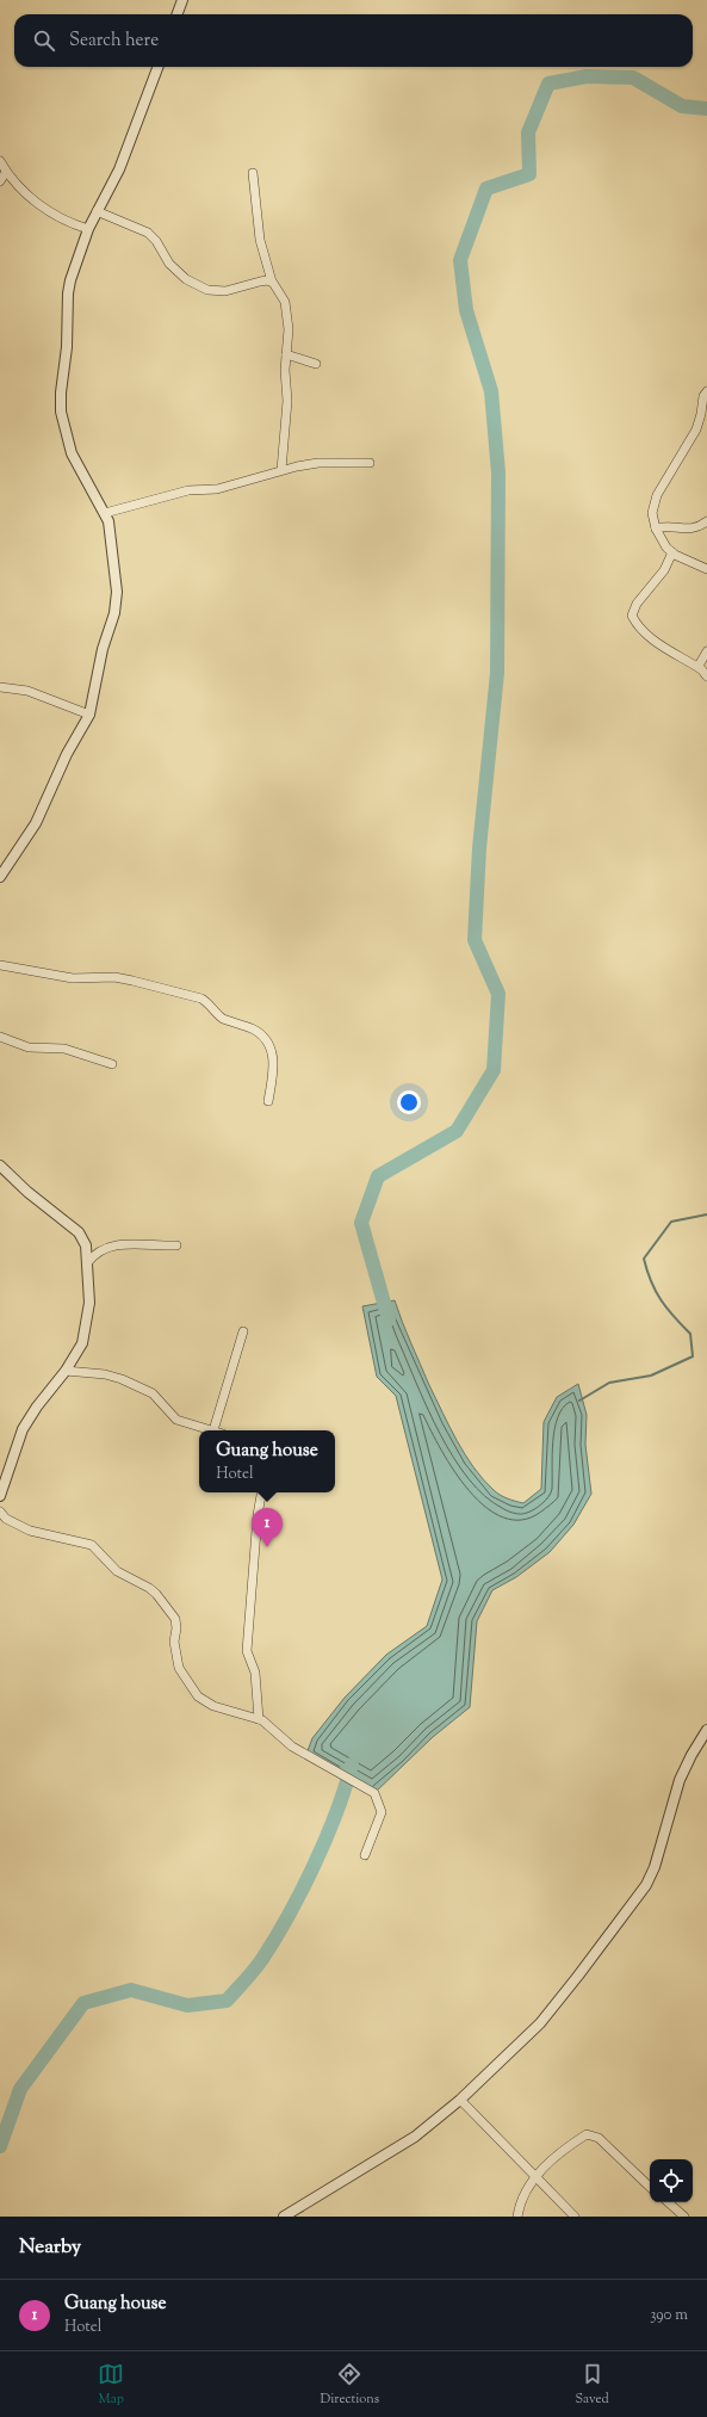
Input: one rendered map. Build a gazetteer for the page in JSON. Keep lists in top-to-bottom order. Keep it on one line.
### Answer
{"page":{"search":"Search here","popup":["Guang house","Hotel"],"pins":"1","heading":"Nearby","list":[{"mark":"1","name":"Guang house","note":"Hotel","value":"390 m"}],"nav":["Map","Directions","Saved"]}}
